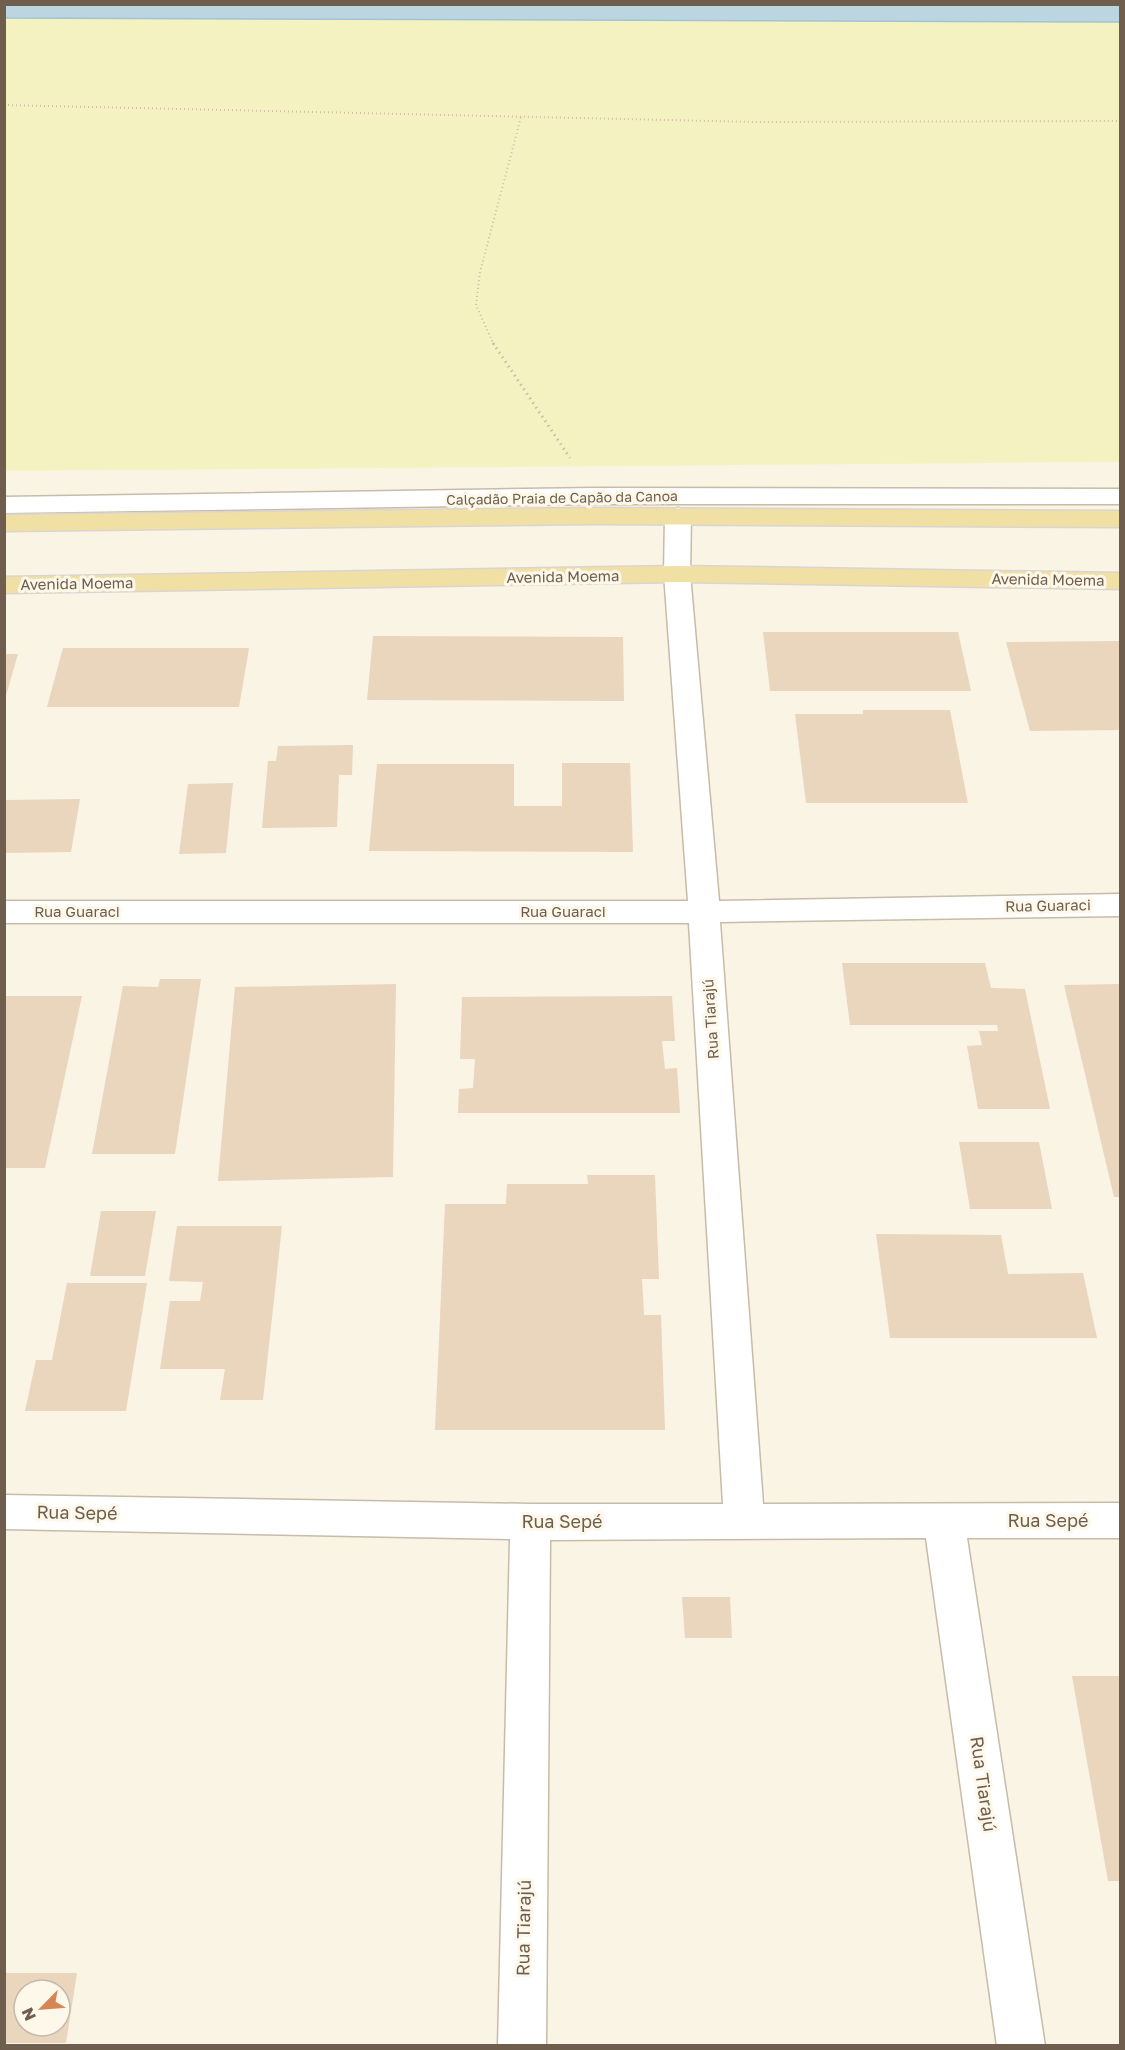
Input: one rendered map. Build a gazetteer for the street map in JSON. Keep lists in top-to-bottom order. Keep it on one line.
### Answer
{"streets":{"main road":["Avenida Moema"],"street":["Calçadão Praia de Capão da Canoa","Rua Guaraci","Rua Tiarajú","Rua Sepé"]},"crossings":[["Avenida Moema","Rua Tiarajú"],["Rua Guaraci","Rua Tiarajú"],["Rua Tiarajú","Rua Sepé"]],"north":"bottom left"}
